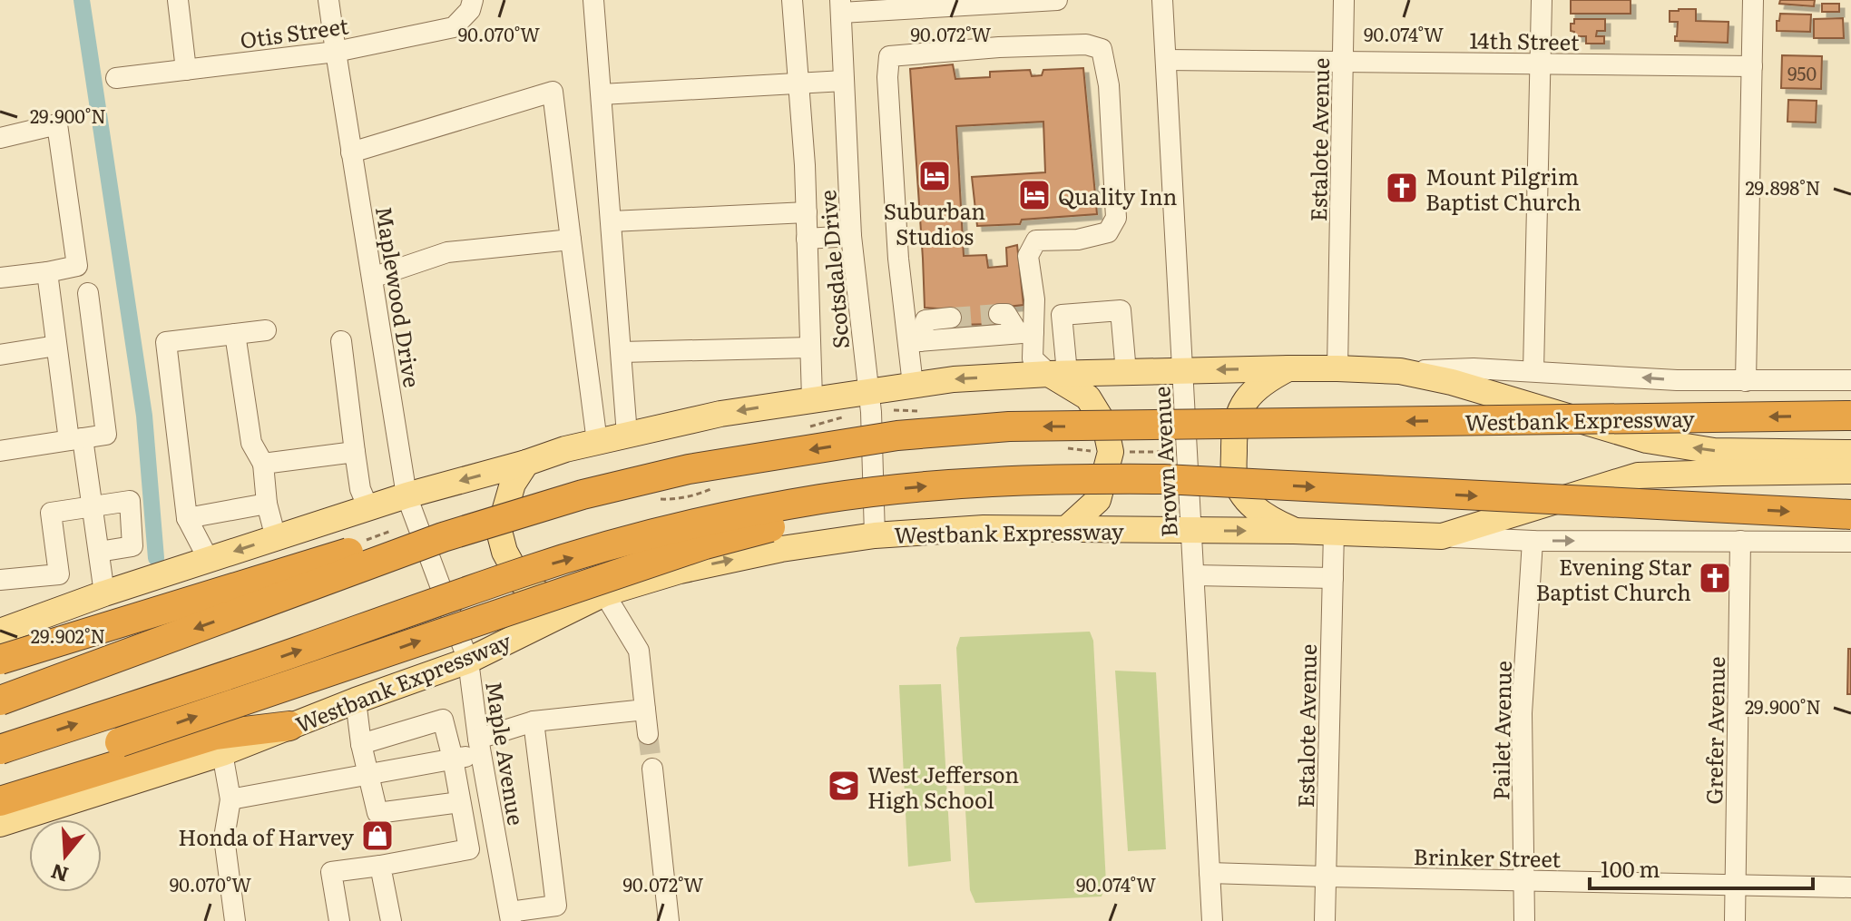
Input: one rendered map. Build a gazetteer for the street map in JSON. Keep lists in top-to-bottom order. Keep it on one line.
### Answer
{"streets":{"highway":["Westbank Expressway"],"street":["Otis Street","14th Street","Estalote Avenue","Scotsdale Drive","Maplewood Drive","Brown Avenue","Pailet Avenue","Grefer Avenue","Maple Avenue","Brinker Street"]},"crossings":[["Otis Street","Maplewood Drive"],["14th Street","Estalote Avenue"],["14th Street","Brown Avenue"],["Estalote Avenue","Westbank Expressway"],["Estalote Avenue","Brinker Street"],["Scotsdale Drive","Westbank Expressway"],["Maplewood Drive","Westbank Expressway"],["Maplewood Drive","Maple Avenue"],["Westbank Expressway","Brown Avenue"],["Westbank Expressway","Pailet Avenue"],["Westbank Expressway","Grefer Avenue"],["Westbank Expressway","Maple Avenue"],["Brown Avenue","Brinker Street"],["Pailet Avenue","Brinker Street"],["Grefer Avenue","Brinker Street"]],"places":{"hotel":["Suburban Studios","Quality Inn"],"church":["Mount Pilgrim Baptist Church","Evening Star Baptist Church"],"school or university":["West Jefferson High School"],"shop":["Honda of Harvey"]},"house_numbers":["950"],"scale_bar":"100 m","north":"bottom","coordinates":["90.070°W","90.072°W","90.074°W","29.900°N","29.898°N","29.902°N"]}
